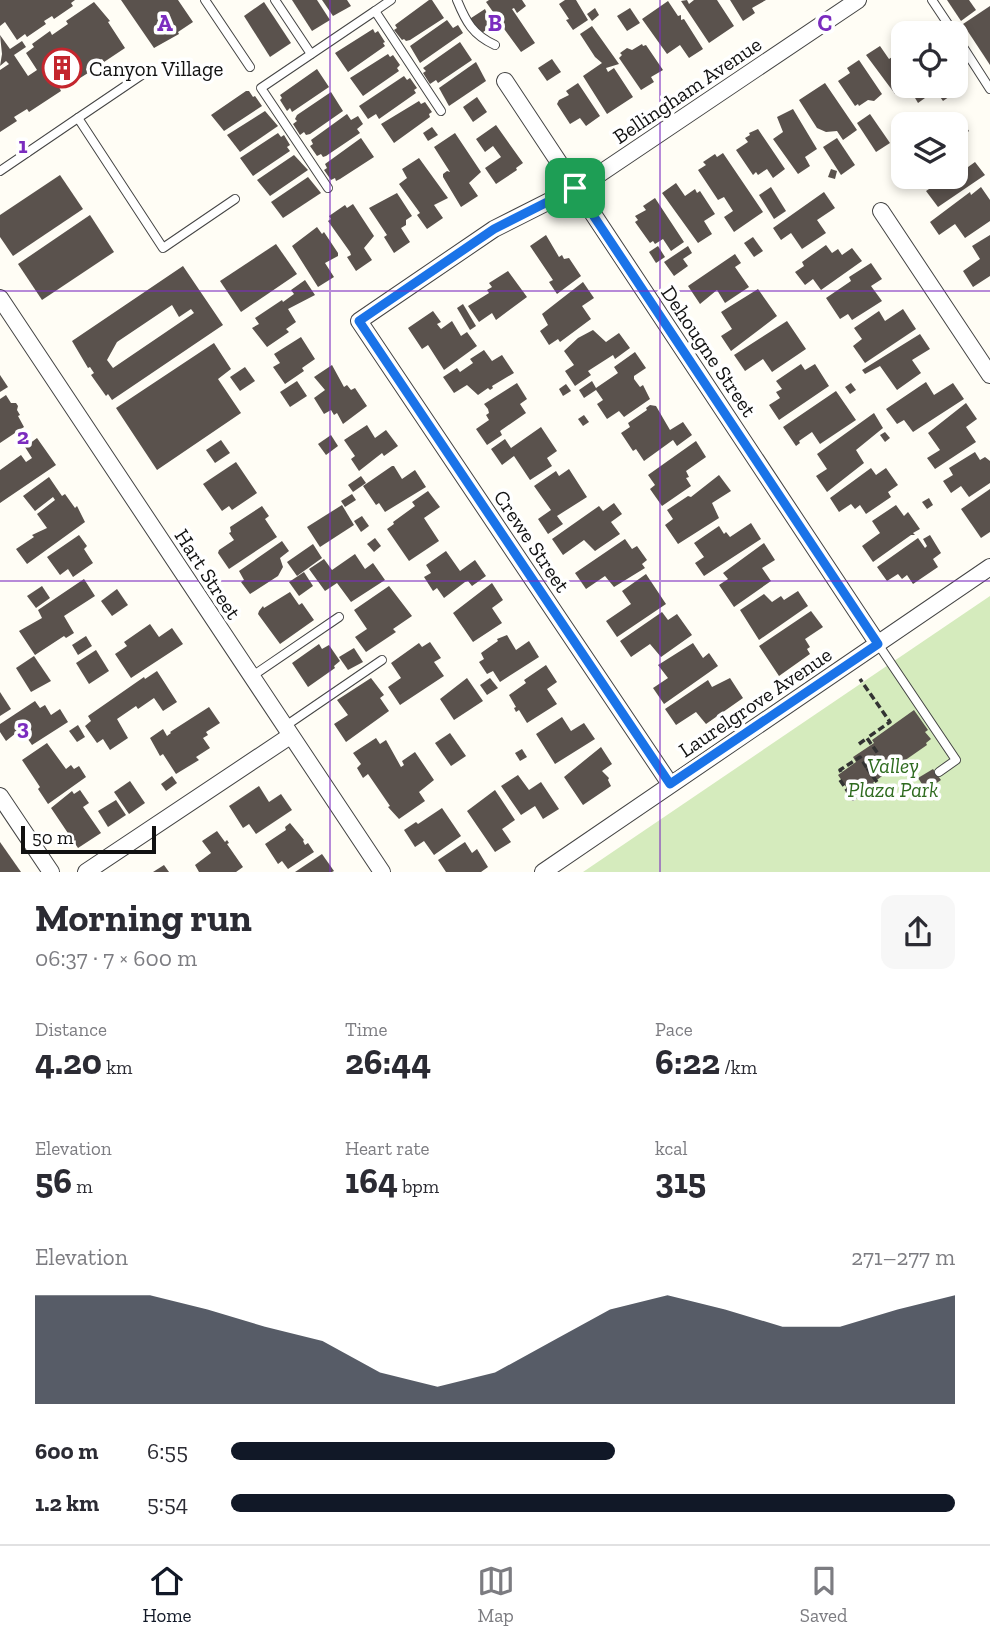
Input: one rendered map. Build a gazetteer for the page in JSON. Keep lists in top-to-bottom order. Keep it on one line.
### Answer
{"streets":{"street":["Bellingham Avenue","Dehougne Street","Crewe Street","Hart Street","Laurelgrove Avenue"]},"crossings":[["Bellingham Avenue","Dehougne Street"],["Bellingham Avenue","Crewe Street"],["Dehougne Street","Laurelgrove Avenue"],["Crewe Street","Laurelgrove Avenue"]],"parks":["Valley Plaza Park"],"places":{"building":["Canyon Village"]},"scale_bar":"50 m","page":{"scale":"50 m","heading":["Morning run","06:37 · 7 × 600 m"],"stats":[["Distance","4.20 km"],["Time","26:44"],["Pace","6:22 /km"],["Elevation","56 m"],["Heart rate","164 bpm"],["kcal","315"]],"chart":["Elevation","271–277 m"],"list":[{"name":"600 m","note":"6:55"},{"name":"1.2 km","note":"5:54"}],"tabs":["Home","Map","Saved"]},"grid":{"columns":["A","B","C"],"rows":["1","2","3"]}}
